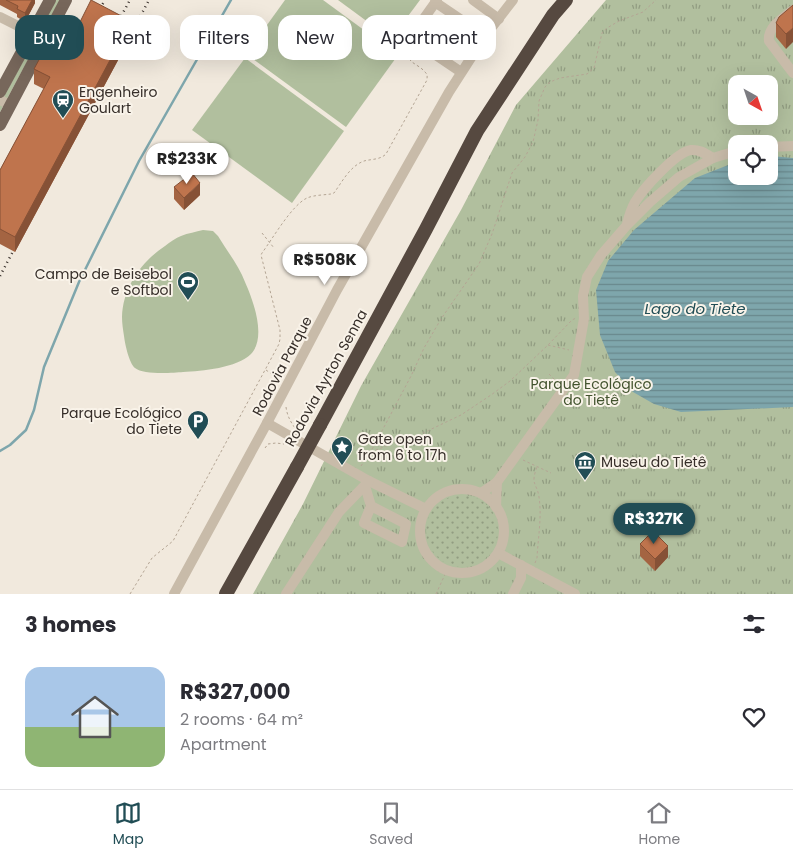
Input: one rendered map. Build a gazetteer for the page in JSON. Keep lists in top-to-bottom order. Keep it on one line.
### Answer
{"streets":{"highway":["Rodovia Ayrton Senna"],"street":["Rodovia Parque"]},"water":["Lago do Tiete"],"parks":["Parque Ecológico do Tietê"],"places":{"station":["Engenheiro Goulart"],"sports":["Campo de Beisebol e Softbol"],"parking":["Parque Ecológico do Tiete"],"place":["Gate open from 6 to 17h"],"museum":["Museu do Tietê"]},"north":"bottom right","page":{"chip":["Buy","Rent","Filters","New","Apartment"],"price":["R$233K","R$508K","R$327K"],"heading":"3 homes","list":[{"name":"R$327,000","note":"2 rooms · 64 m² · Apartment"}],"tabs":["Map","Saved","Home"]}}
